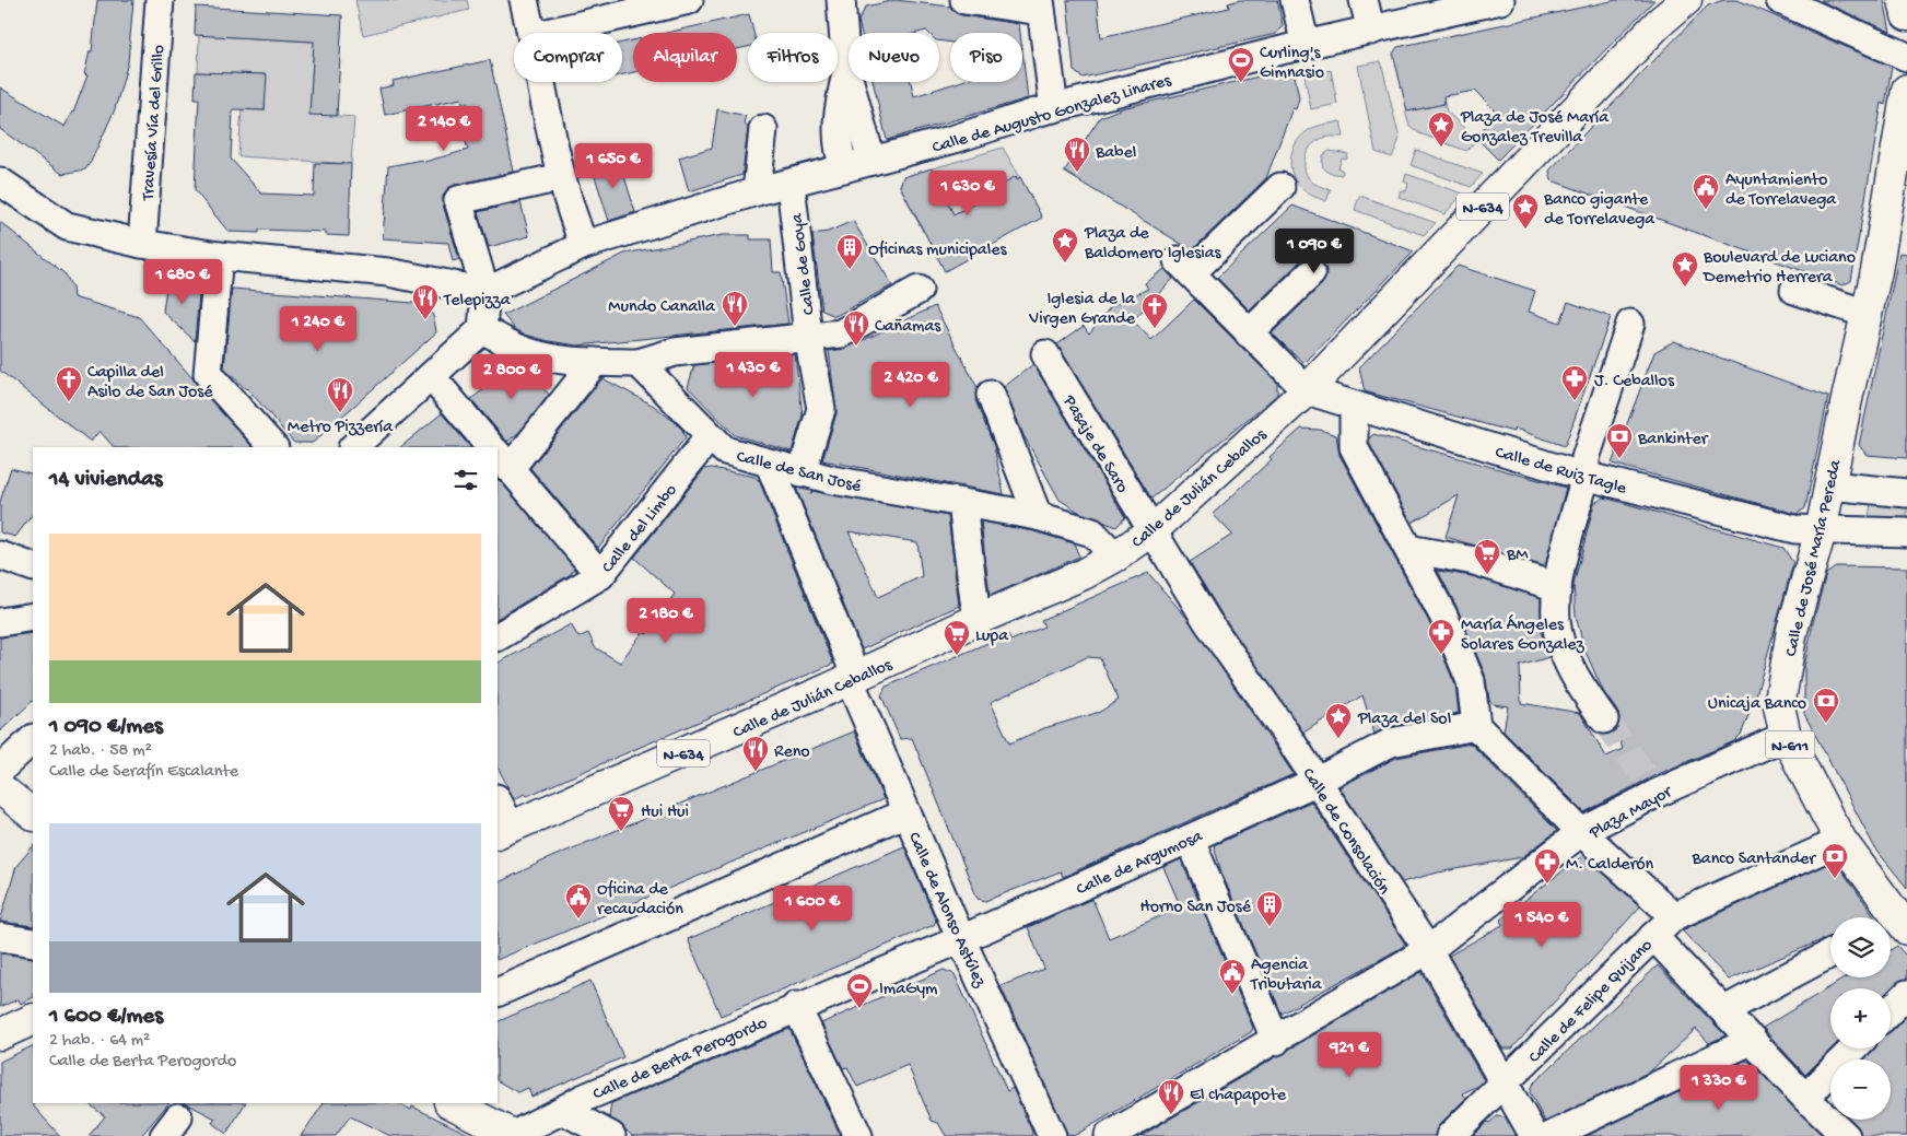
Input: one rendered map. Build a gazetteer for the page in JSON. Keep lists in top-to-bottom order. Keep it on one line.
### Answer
{"streets":{"main road":["N-634","Calle de Julián Ceballos","Calle de José María Pereda","N-611"],"street":["Calle de Augusto Gonzalez Linares","Travesía Vía del Grillo","Calle de Goya","Pasaje de Saro","Calle de Ruiz Tagle","Calle de San José","Calle del Limbo","Plaza Mayor","Calle de Consolación","Calle de Argumosa","Calle de Alonso Astúlez","Calle de Felipe Quijano","Calle de Berta Perogordo"]},"crossings":[["Calle de Augusto Gonzalez Linares","Calle de Goya"],["Calle de Goya","Calle de San José"],["Pasaje de Saro","Calle de Julián Ceballos"],["Pasaje de Saro","Calle de Consolación"],["Calle de Ruiz Tagle","Calle de Julián Ceballos"],["Calle de Ruiz Tagle","Calle de José María Pereda"],["Calle de San José","Calle del Limbo"],["Calle de San José","Calle de Alonso Astúlez"],["Calle de Julián Ceballos","Calle de Consolación"],["Calle de Julián Ceballos","Calle de Alonso Astúlez"],["Calle de José María Pereda","Plaza Mayor"],["Calle de José María Pereda","Calle de Felipe Quijano"],["Plaza Mayor","Calle de Felipe Quijano"],["Calle de Consolación","Calle de Argumosa"],["Calle de Consolación","Calle de Felipe Quijano"],["Calle de Argumosa","Calle de Alonso Astúlez"],["Calle de Argumosa","Calle de Berta Perogordo"],["Calle de Alonso Astúlez","Calle de Berta Perogordo"]],"places":{"sports":["Curling's Gimnasio","ImaGym"],"place":["Plaza de José María Gonzalez Trevilla","Banco gigante de Torrelavega","Plaza de Baldomero Iglesias","Boulevard de Luciano Demetrio Herrera","Plaza del Sol"],"restaurant":["Babel","Telepizza","Mundo Canalla","Cañamas","Metro Pizzería","Reno","El chapapote"],"public building":["Ayuntamiento de Torrelavega","Oficina de recaudación","Agencia Tributaria"],"building":["Oficinas municipales","Horno San José"],"church":["Iglesia de la Virgen Grande","Capilla del Asilo de San José"],"pharmacy":["J. Ceballos","María Ángeles Solares Gonzalez","M. Calderón"],"bank":["Bankinter","Unicaja Banco","Banco Santander"],"supermarket":["BM","Lupa","Hui Hui"]},"page":{"chip":["Comprar","Alquilar","Filtros","Nuevo","Piso"],"price":["2 140 €","1 650 €","1 630 €","1 090 €","1 680 €","1 240 €","1 430 €","2 800 €","2 420 €","2 180 €","1 600 €","1 540 €","921 €","1 330 €"],"heading":"14 viviendas","list":[{"name":"1 090 €/mes","note":"2 hab. · 58 m² · Calle de Serafín Escalante"},{"name":"1 600 €/mes","note":"2 hab. · 64 m² · Calle de Berta Perogordo"}],"map_buttons":["+","−"]}}
